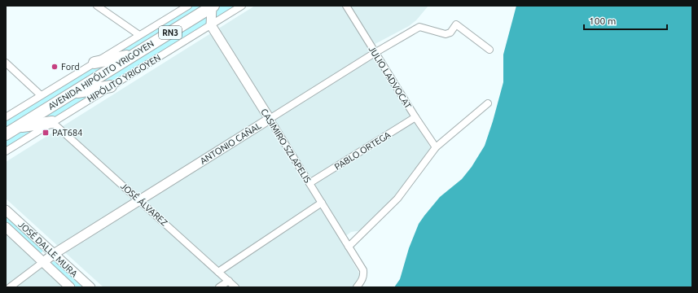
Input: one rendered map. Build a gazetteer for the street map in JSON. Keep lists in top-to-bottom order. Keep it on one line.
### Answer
{"streets":{"highway":["RN3","AVENIDA HIPÓLITO YRIGOYEN"],"street":["JULIO LADVOCAT","HIPÓLITO YRIGOYEN","ANTONIO CAÑAL","CASIMIRO SZLAPELIS","PABLO ORTEGA","JOSÉ ÁLVAREZ","JOSÉ DALLE MURA"]},"crossings":[["AVENIDA HIPÓLITO YRIGOYEN","HIPÓLITO YRIGOYEN"],["AVENIDA HIPÓLITO YRIGOYEN","CASIMIRO SZLAPELIS"],["JULIO LADVOCAT","ANTONIO CAÑAL"],["JULIO LADVOCAT","PABLO ORTEGA"],["HIPÓLITO YRIGOYEN","CASIMIRO SZLAPELIS"],["HIPÓLITO YRIGOYEN","JOSÉ ÁLVAREZ"],["ANTONIO CAÑAL","CASIMIRO SZLAPELIS"],["ANTONIO CAÑAL","JOSÉ ÁLVAREZ"],["ANTONIO CAÑAL","JOSÉ DALLE MURA"],["CASIMIRO SZLAPELIS","PABLO ORTEGA"]],"places":{"other":["Ford"],"transit":["PAT684"]},"scale_bar":"100 m"}
